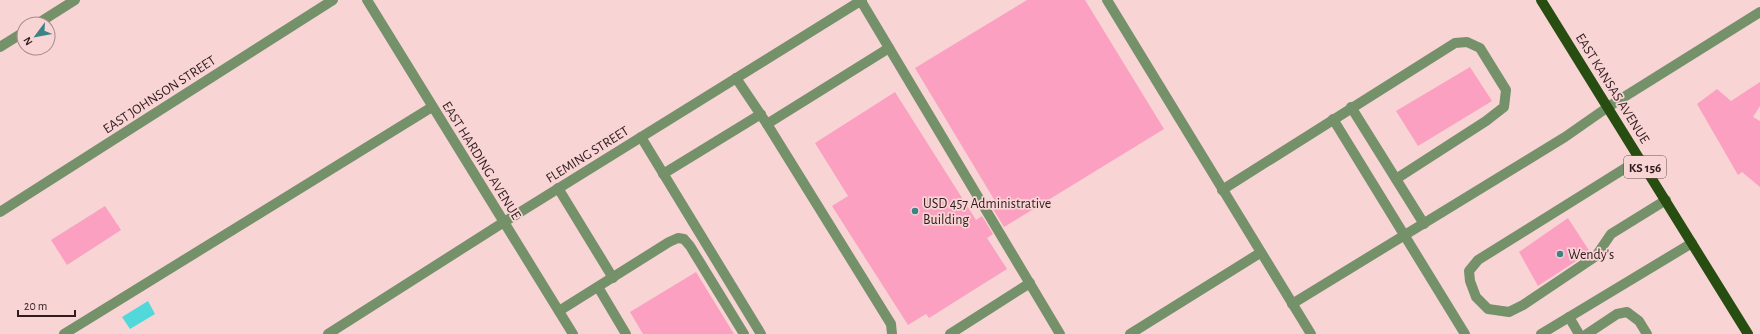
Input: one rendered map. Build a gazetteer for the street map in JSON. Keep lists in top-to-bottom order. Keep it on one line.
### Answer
{"streets":{"main road":["EAST KANSAS AVENUE","KS 156"],"street":["EAST JOHNSON STREET","FLEMING STREET","EAST HARDING AVENUE"]},"crossings":[["FLEMING STREET","EAST HARDING AVENUE"]],"places":["USD 457 Administrative Building","Wendy's"],"scale_bar":"20 m","north":"bottom left"}
